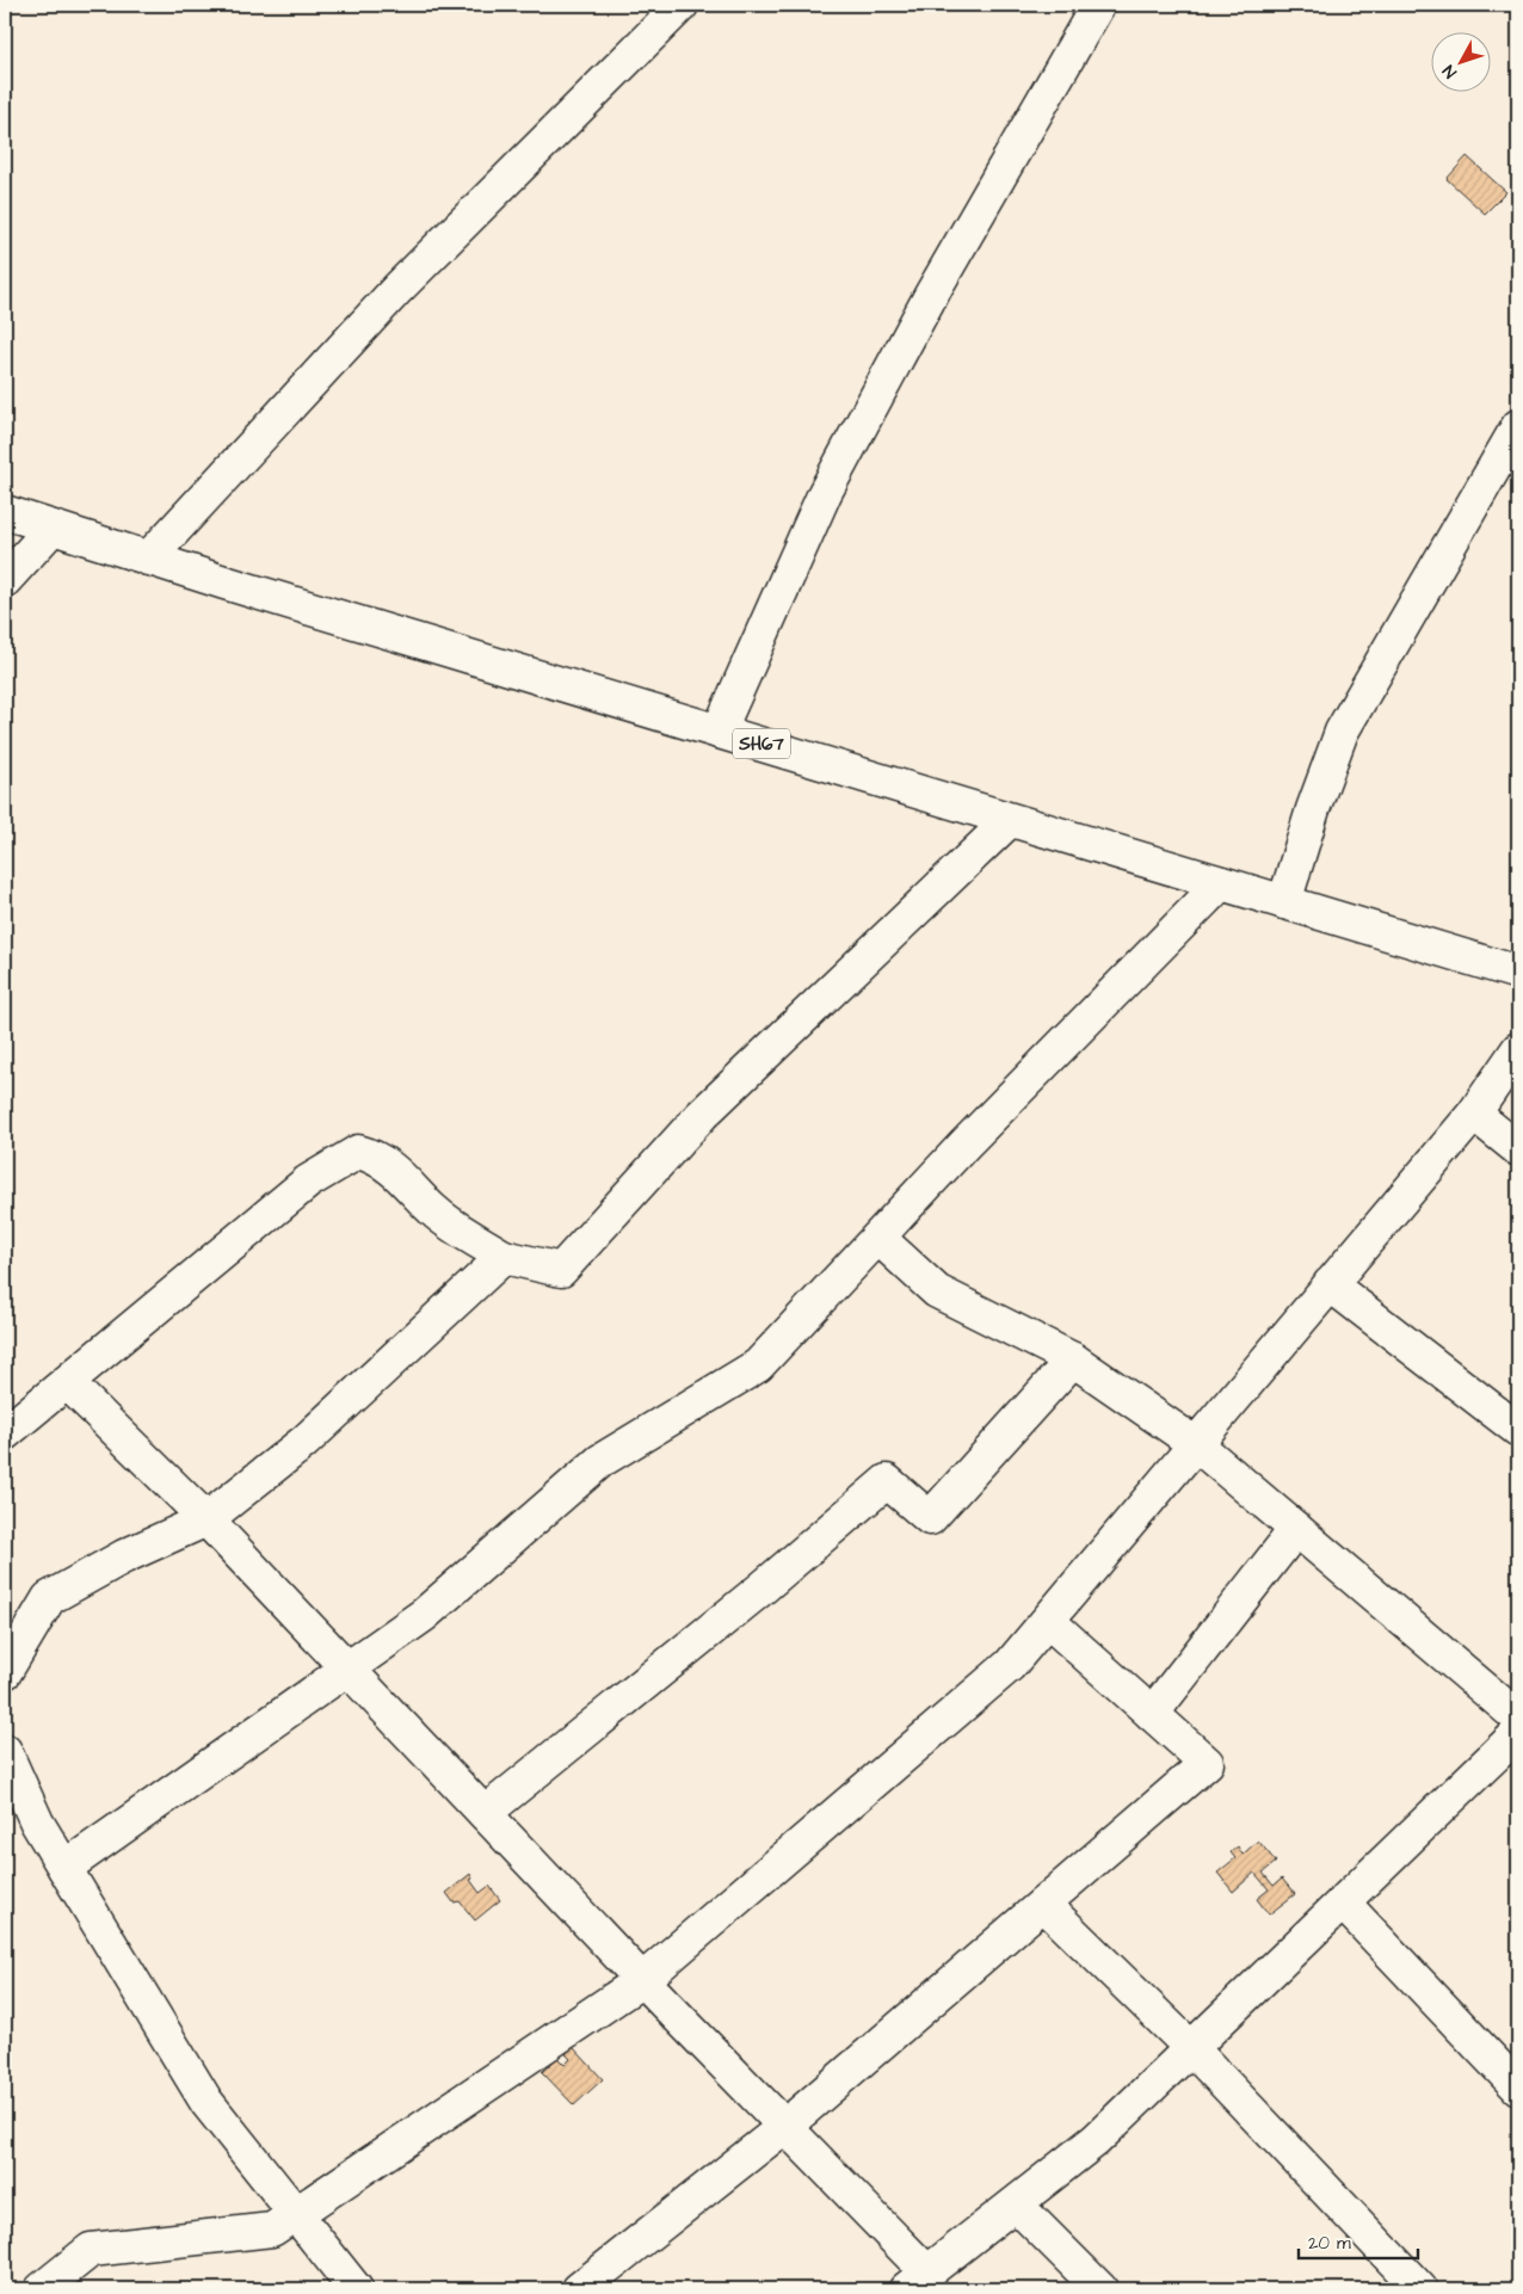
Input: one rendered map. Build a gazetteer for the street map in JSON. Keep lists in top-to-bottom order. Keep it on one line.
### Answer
{"streets":{"street":["SH67"]},"scale_bar":"20 m","north":"bottom left"}
